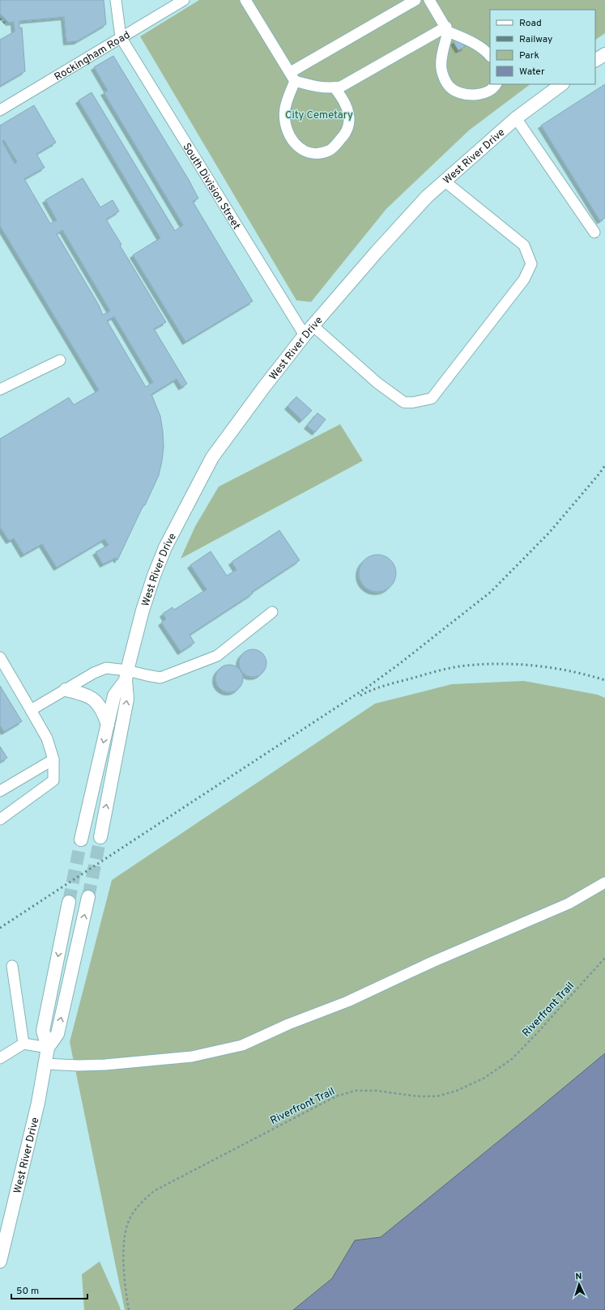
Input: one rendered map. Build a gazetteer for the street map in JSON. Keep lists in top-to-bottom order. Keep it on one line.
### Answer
{"streets":{"main road":["West River Drive"],"street":["Rockingham Road","South Division Street"],"path":["Riverfront Trail"]},"crossings":[["Rockingham Road","South Division Street"],["West River Drive","South Division Street"]],"parks":["City Cemetary"],"legend":["Road","Railway","Park","Water"],"scale_bar":"50 m","north":"top"}
